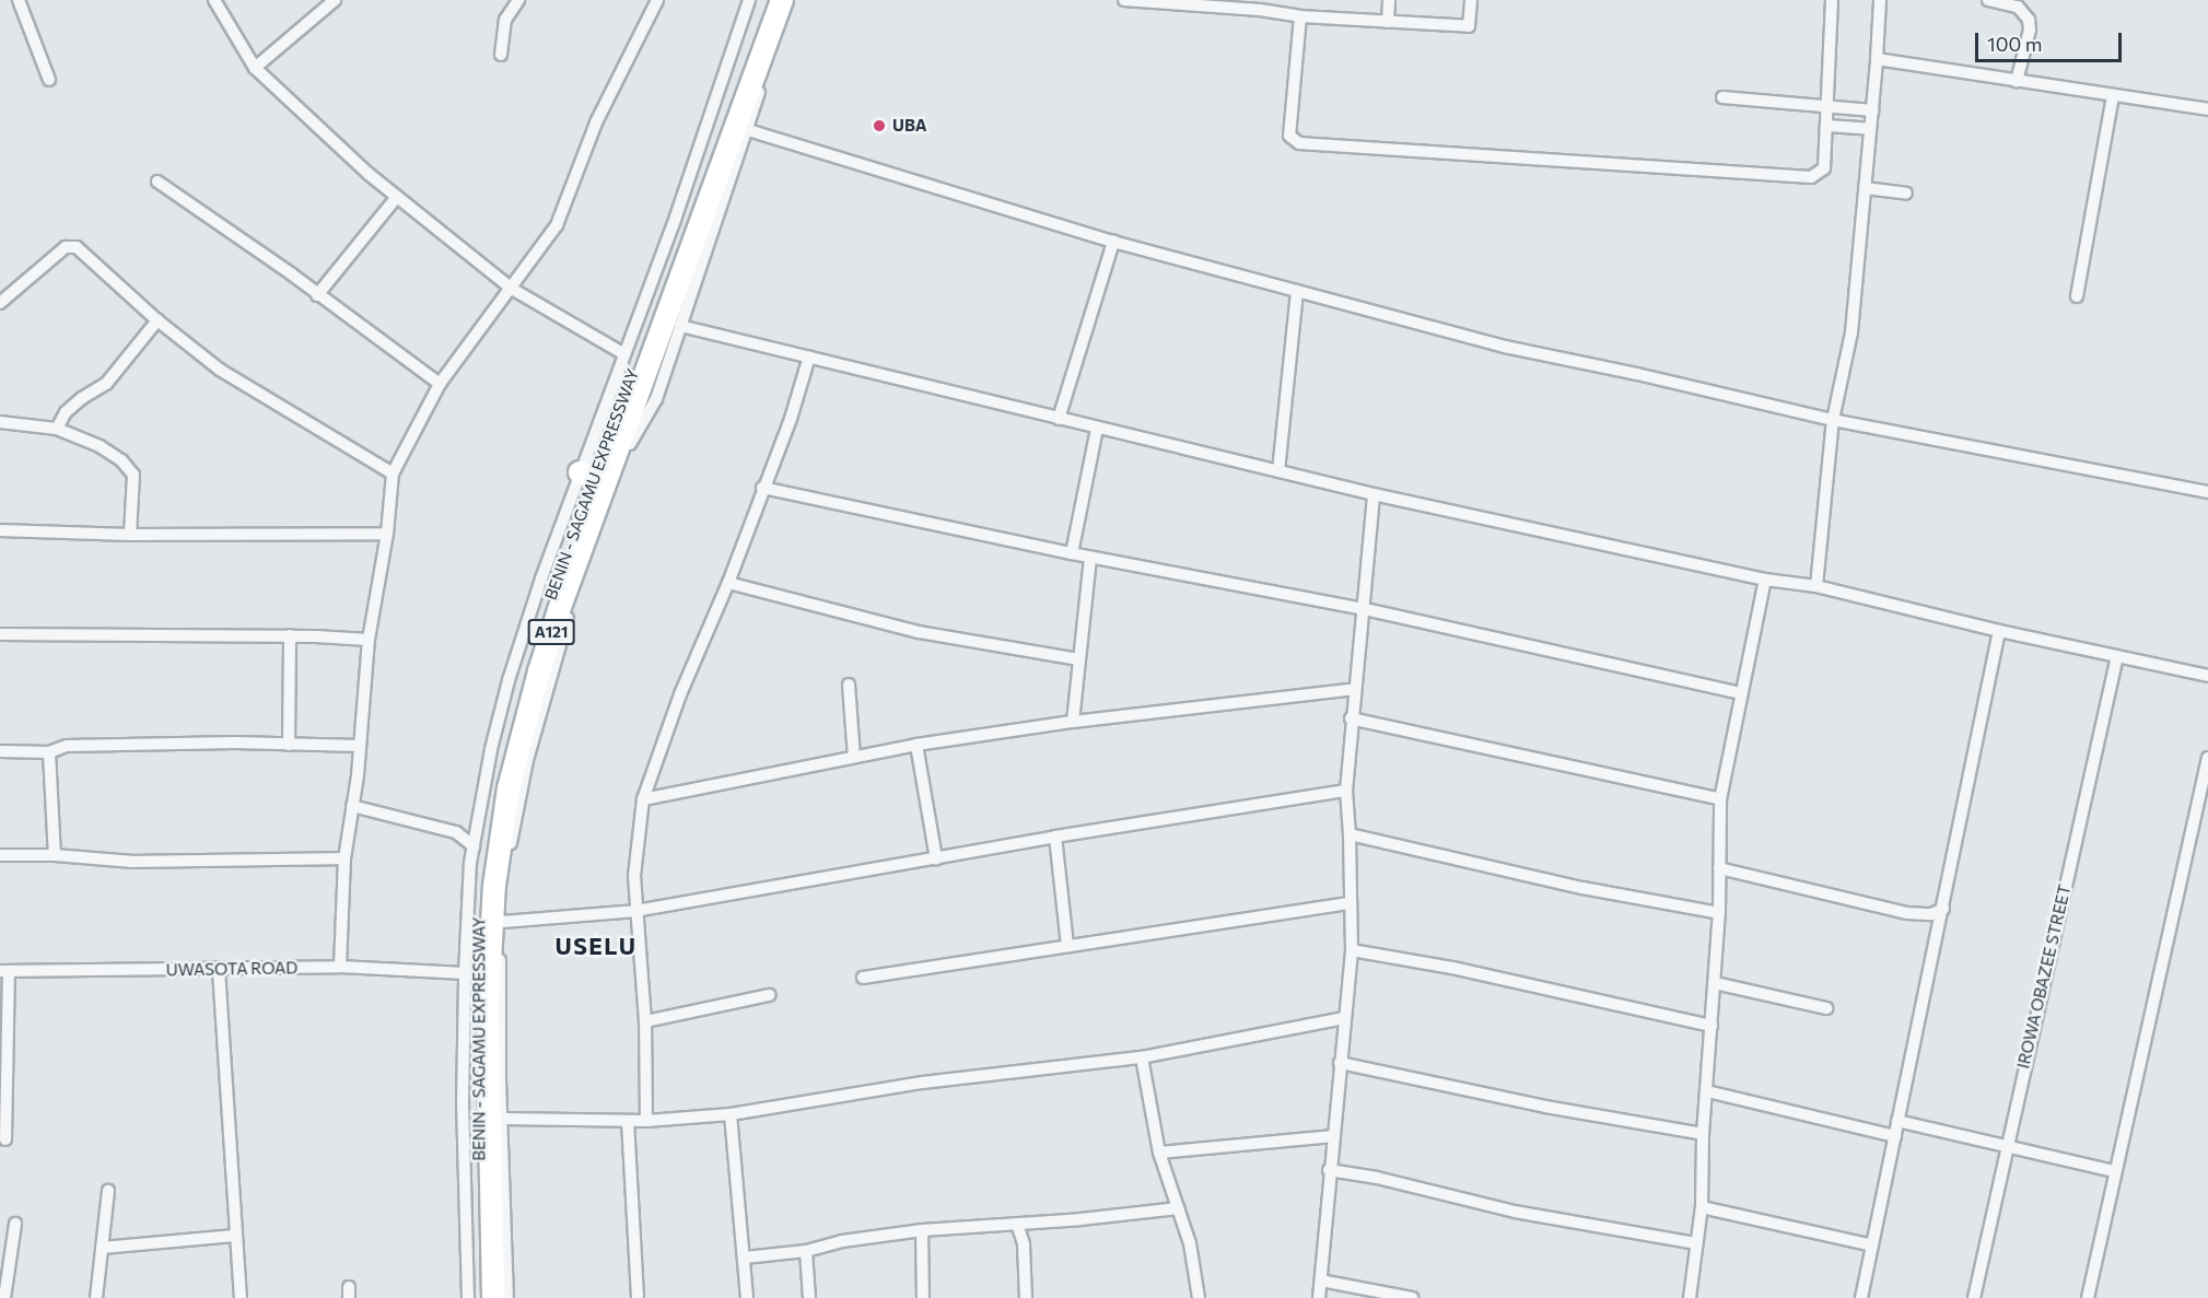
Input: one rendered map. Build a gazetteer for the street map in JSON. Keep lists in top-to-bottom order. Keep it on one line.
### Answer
{"streets":{"highway":["BENIN - SAGAMU EXPRESSWAY","A121"],"street":["UWASOTA ROAD","IROWA OBAZEE STREET"]},"districts":["USELU"],"places":["UBA"],"scale_bar":"100 m"}
